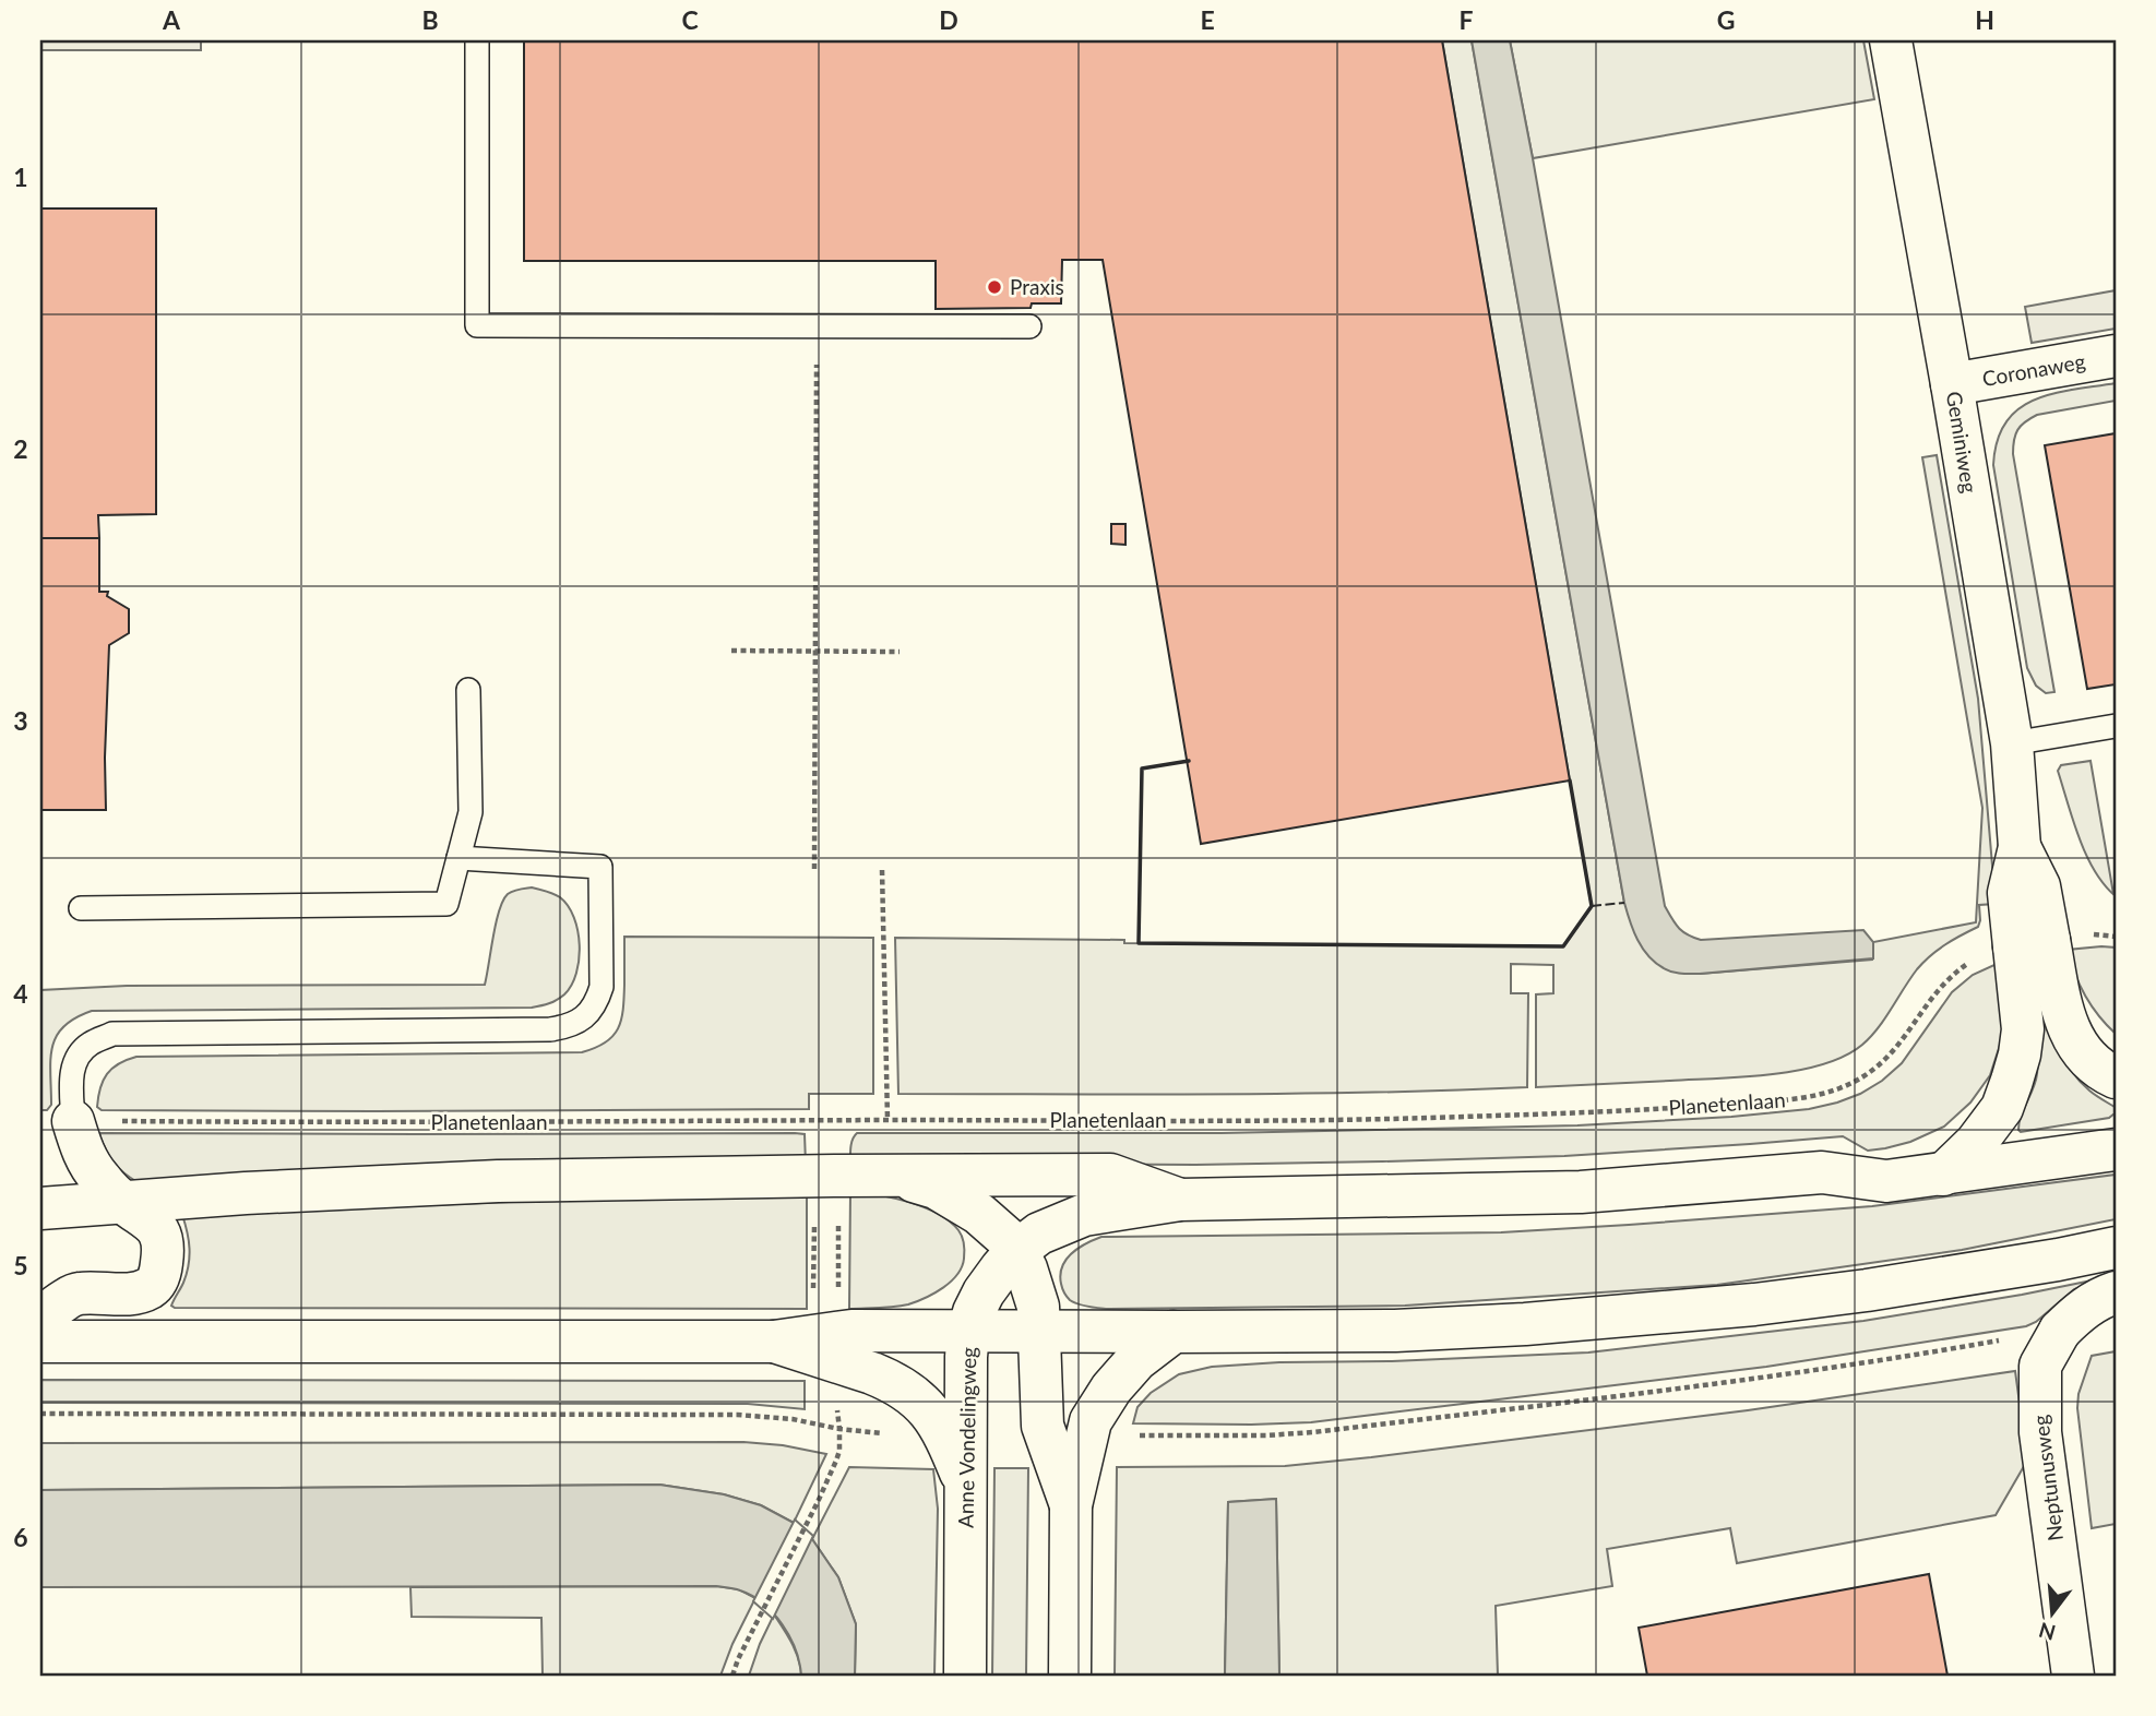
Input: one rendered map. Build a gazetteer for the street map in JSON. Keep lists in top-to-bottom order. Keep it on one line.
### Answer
{"streets":{"main road":["Coronaweg","Geminiweg","Anne Vondelingweg","Neptunusweg"],"path":["Planetenlaan"]},"crossings":[["Coronaweg","Geminiweg"],["Geminiweg","Planetenlaan"]],"places":["Praxis"],"north":"bottom","grid":{"columns":["A","B","C","D","E","F","G","H"],"rows":["1","2","3","4","5","6"]}}
